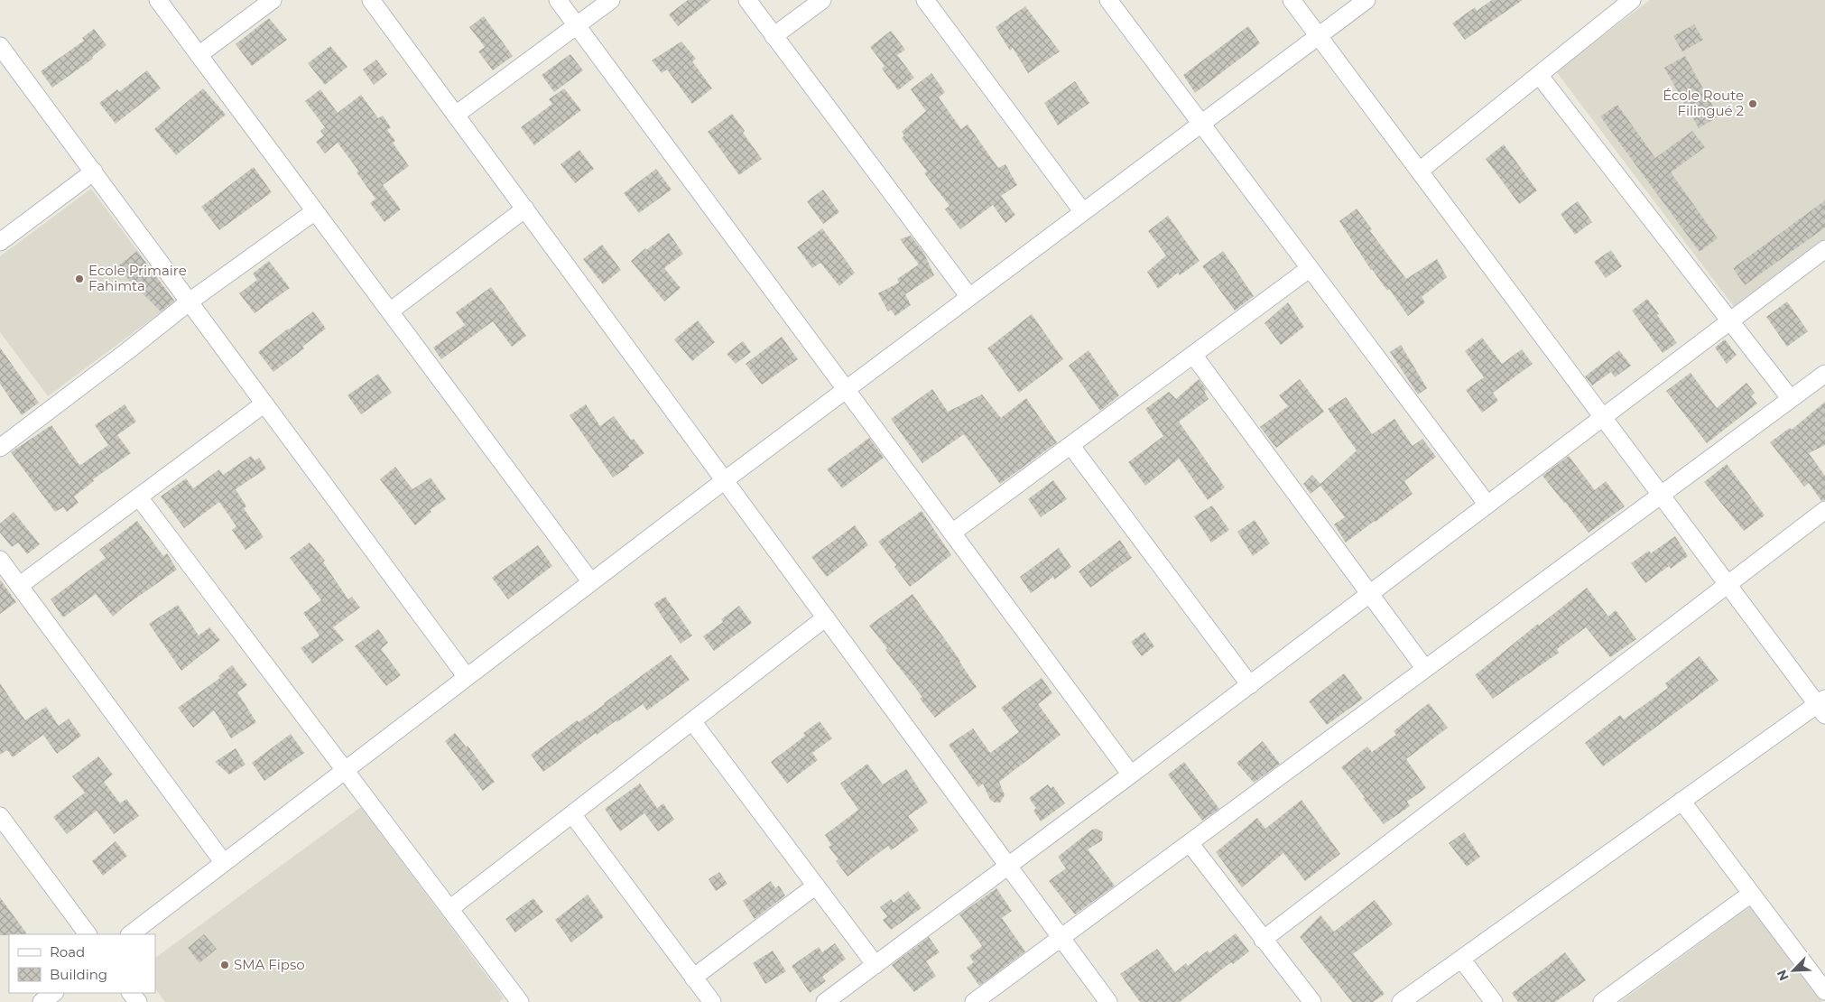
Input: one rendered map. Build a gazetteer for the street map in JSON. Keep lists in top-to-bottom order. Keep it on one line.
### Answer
{"places":["École Route Filingué 2","Ecole Primaire Fahimta","SMA Fipso"],"legend":["Road","Building"],"north":"bottom left"}
